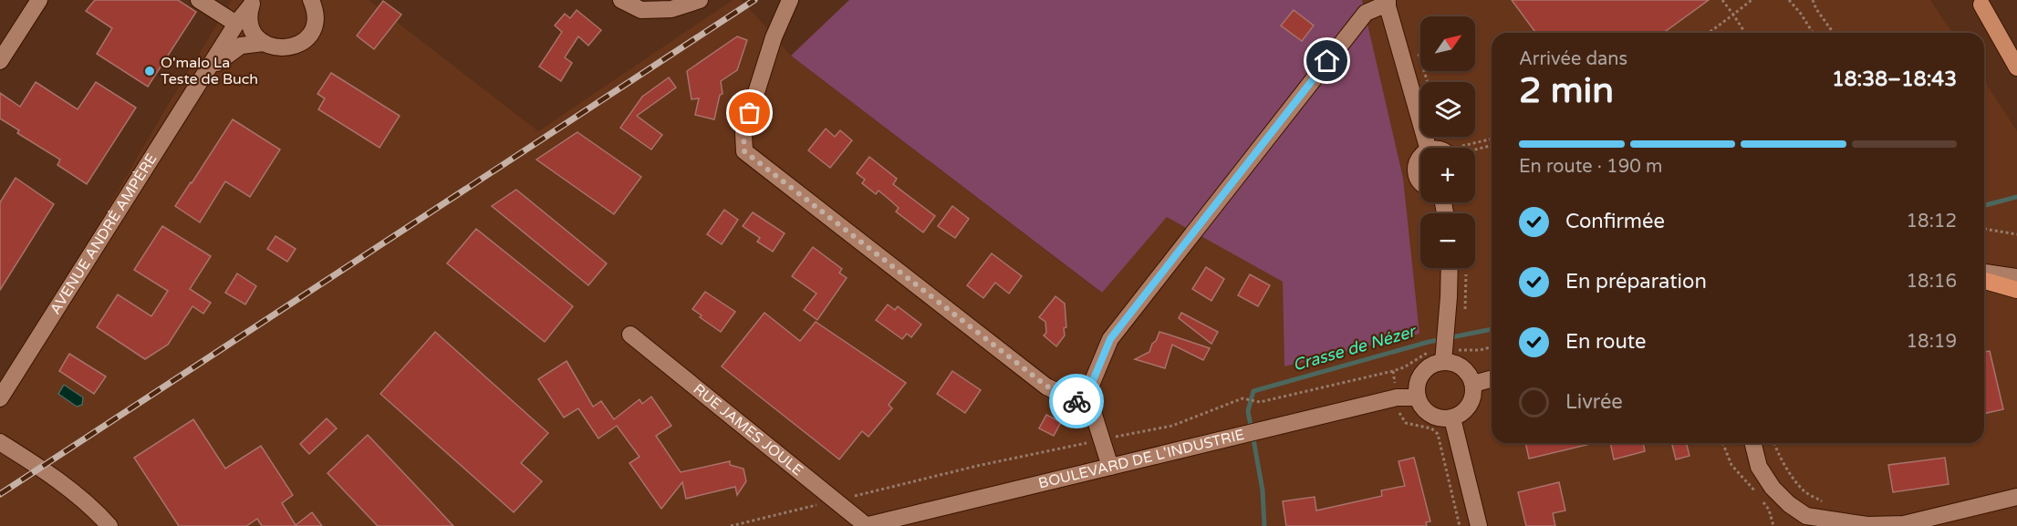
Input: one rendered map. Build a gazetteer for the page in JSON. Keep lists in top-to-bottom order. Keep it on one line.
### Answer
{"streets":{"street":["AVENUE ANDRÉ AMPÈRE","RUE JAMES JOULE","BOULEVARD DE L'INDUSTRIE"]},"crossings":[["RUE JAMES JOULE","BOULEVARD DE L'INDUSTRIE"]],"water":["Crasse de Nézer"],"places":["O'malo La Teste de Buch"],"north":"top right","page":{"map_buttons":["+","−"],"heading":["2 min","Arrivée dans","18:38–18:43"],"bar":"En route · 190 m","list":[["Confirmée","18:12"],["En préparation","18:16"],["En route","18:19"],"Livrée"]}}
